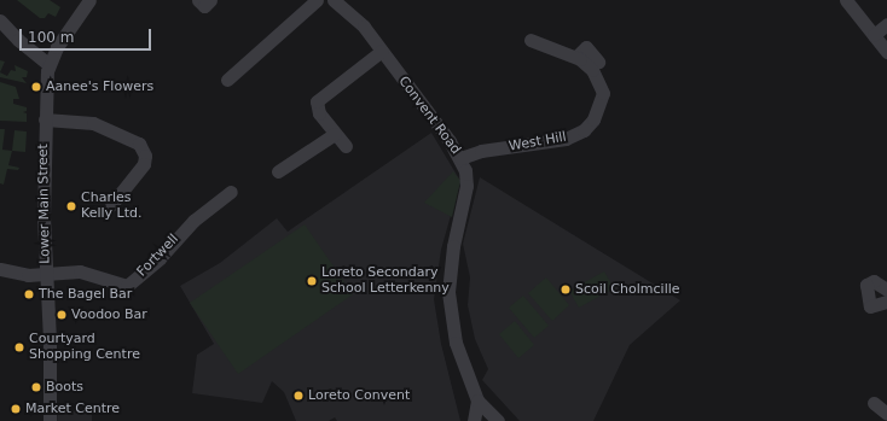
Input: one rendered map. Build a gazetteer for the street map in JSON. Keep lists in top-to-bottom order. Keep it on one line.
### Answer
{"streets":{"street":["Convent Road","West Hill","Lower Main Street","Fortwell"]},"crossings":[["Convent Road","West Hill"],["Lower Main Street","Fortwell"]],"places":["Aanee's Flowers","Charles Kelly Ltd.","Loreto Secondary School Letterkenny","Scoil Cholmcille","The Bagel Bar","Voodoo Bar","Courtyard Shopping Centre","Boots","Loreto Convent","Market Centre"],"scale_bar":"100 m"}
